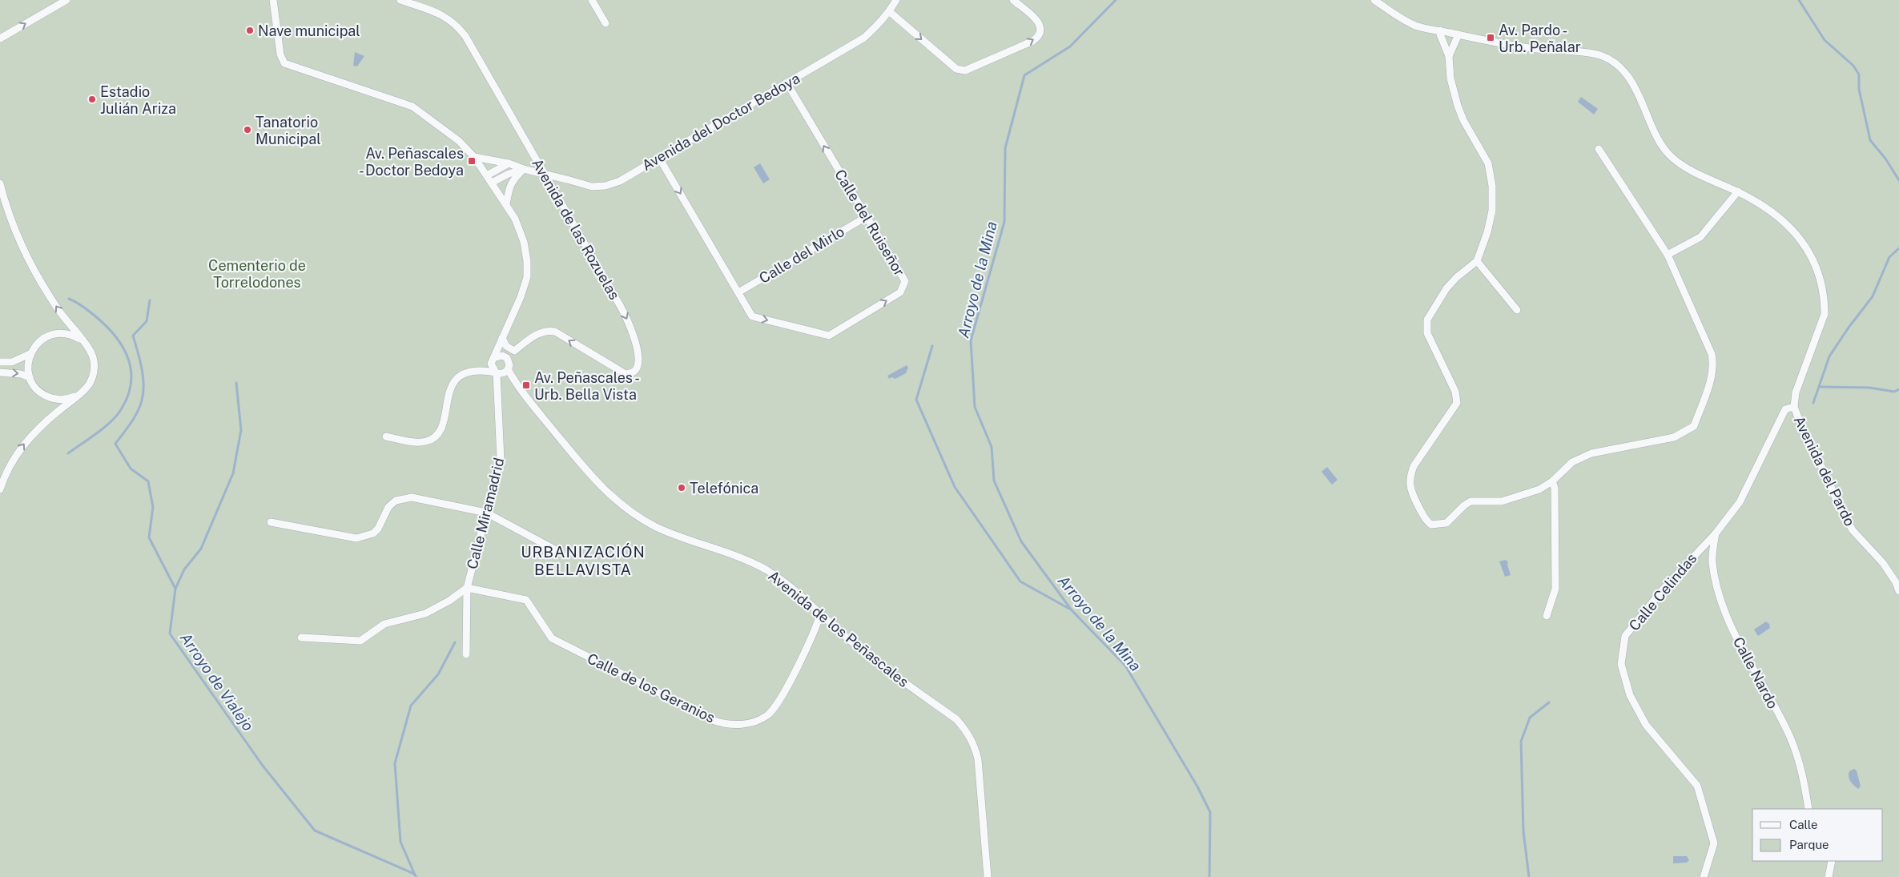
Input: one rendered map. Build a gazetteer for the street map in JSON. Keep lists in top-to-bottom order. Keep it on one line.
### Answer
{"streets":{"street":["Avenida del Doctor Bedoya","Calle del Ruiseñor","Avenida de las Rozuelas","Calle del Mirlo","Avenida del Pardo","Calle Miramadrid","Calle Celindas","Avenida de los Peñascales","Calle Nardo","Calle de los Geranios"]},"crossings":[["Avenida del Doctor Bedoya","Calle del Ruiseñor"],["Avenida del Doctor Bedoya","Avenida de las Rozuelas"],["Calle del Ruiseñor","Calle del Mirlo"],["Avenida de las Rozuelas","Calle Miramadrid"],["Avenida de las Rozuelas","Avenida de los Peñascales"],["Avenida del Pardo","Calle Celindas"],["Calle Miramadrid","Avenida de los Peñascales"],["Calle Miramadrid","Calle de los Geranios"],["Calle Celindas","Calle Nardo"],["Avenida de los Peñascales","Calle de los Geranios"]],"districts":["URBANIZACIÓN BELLAVISTA"],"water":["Arroyo de la Mina","Arroyo de Vialejo"],"parks":["Cementerio de Torrelodones"],"places":{"other":["Nave municipal","Estadio Julián Ariza","Tanatorio Municipal","Telefónica"],"transit":["Av. Pardo - Urb. Peñalar","Av. Peñascales - Doctor Bedoya","Av. Peñascales - Urb. Bella Vista"]},"legend":["Calle","Parque"]}
